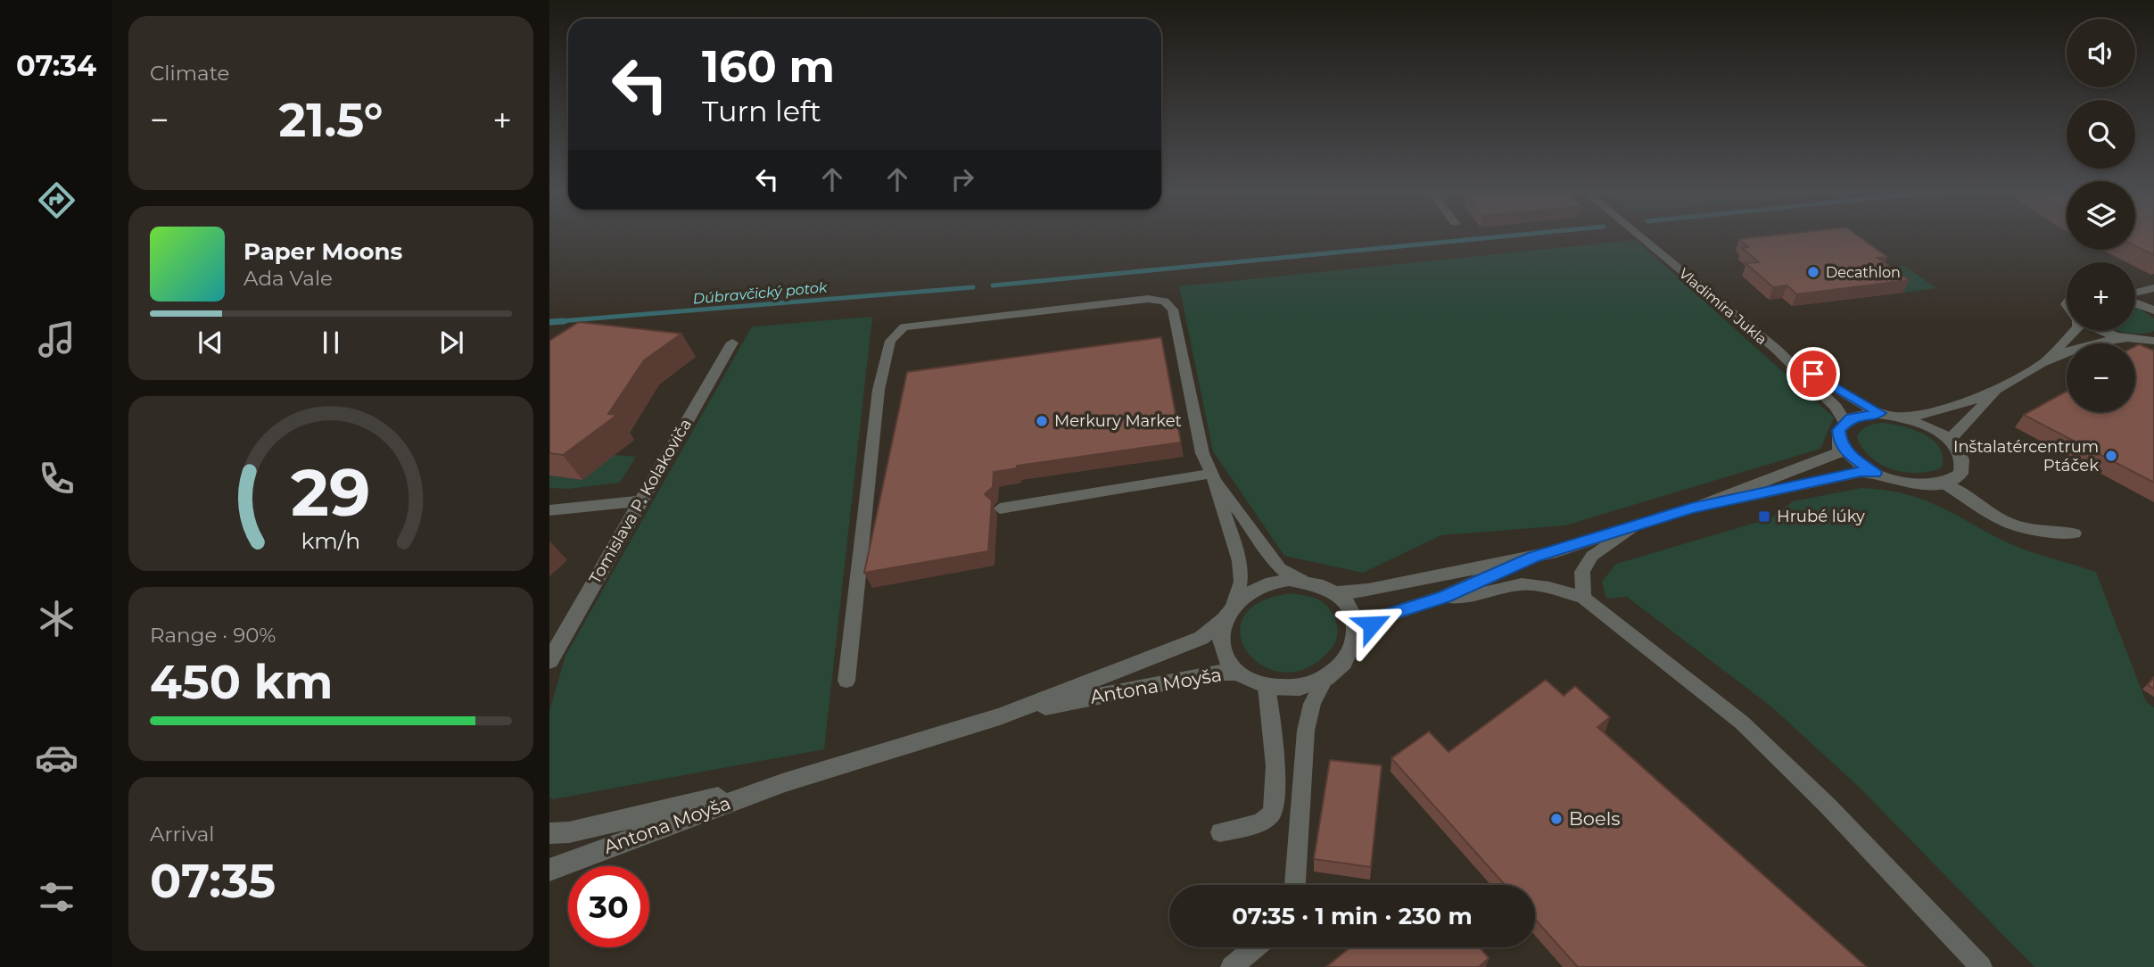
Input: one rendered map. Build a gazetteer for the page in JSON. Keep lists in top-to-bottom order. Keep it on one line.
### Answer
{"streets":{"street":["Vladimíra Jukla","Tomislava P. Kolakoviča","Antona Moyša"]},"water":["Dúbravčický potok"],"places":{"other":["Decathlon","Merkury Market","Inštalatércentrum Ptáček","Boels"],"transit":["Hrubé lúky"]},"page":{"tabs":"07:34","tile":["Climate",["Range · 90%","450 km"],["Arrival","07:35"]],"map_buttons":["+","−"],"turn":["160 m","Turn left"],"heat":["−","21.5°","+"],"song":["Paper Moons","Ada Vale"],"limit":"30","trip":"07:35 · 1 min · 230 m","gauge":["29","km/h"]}}
